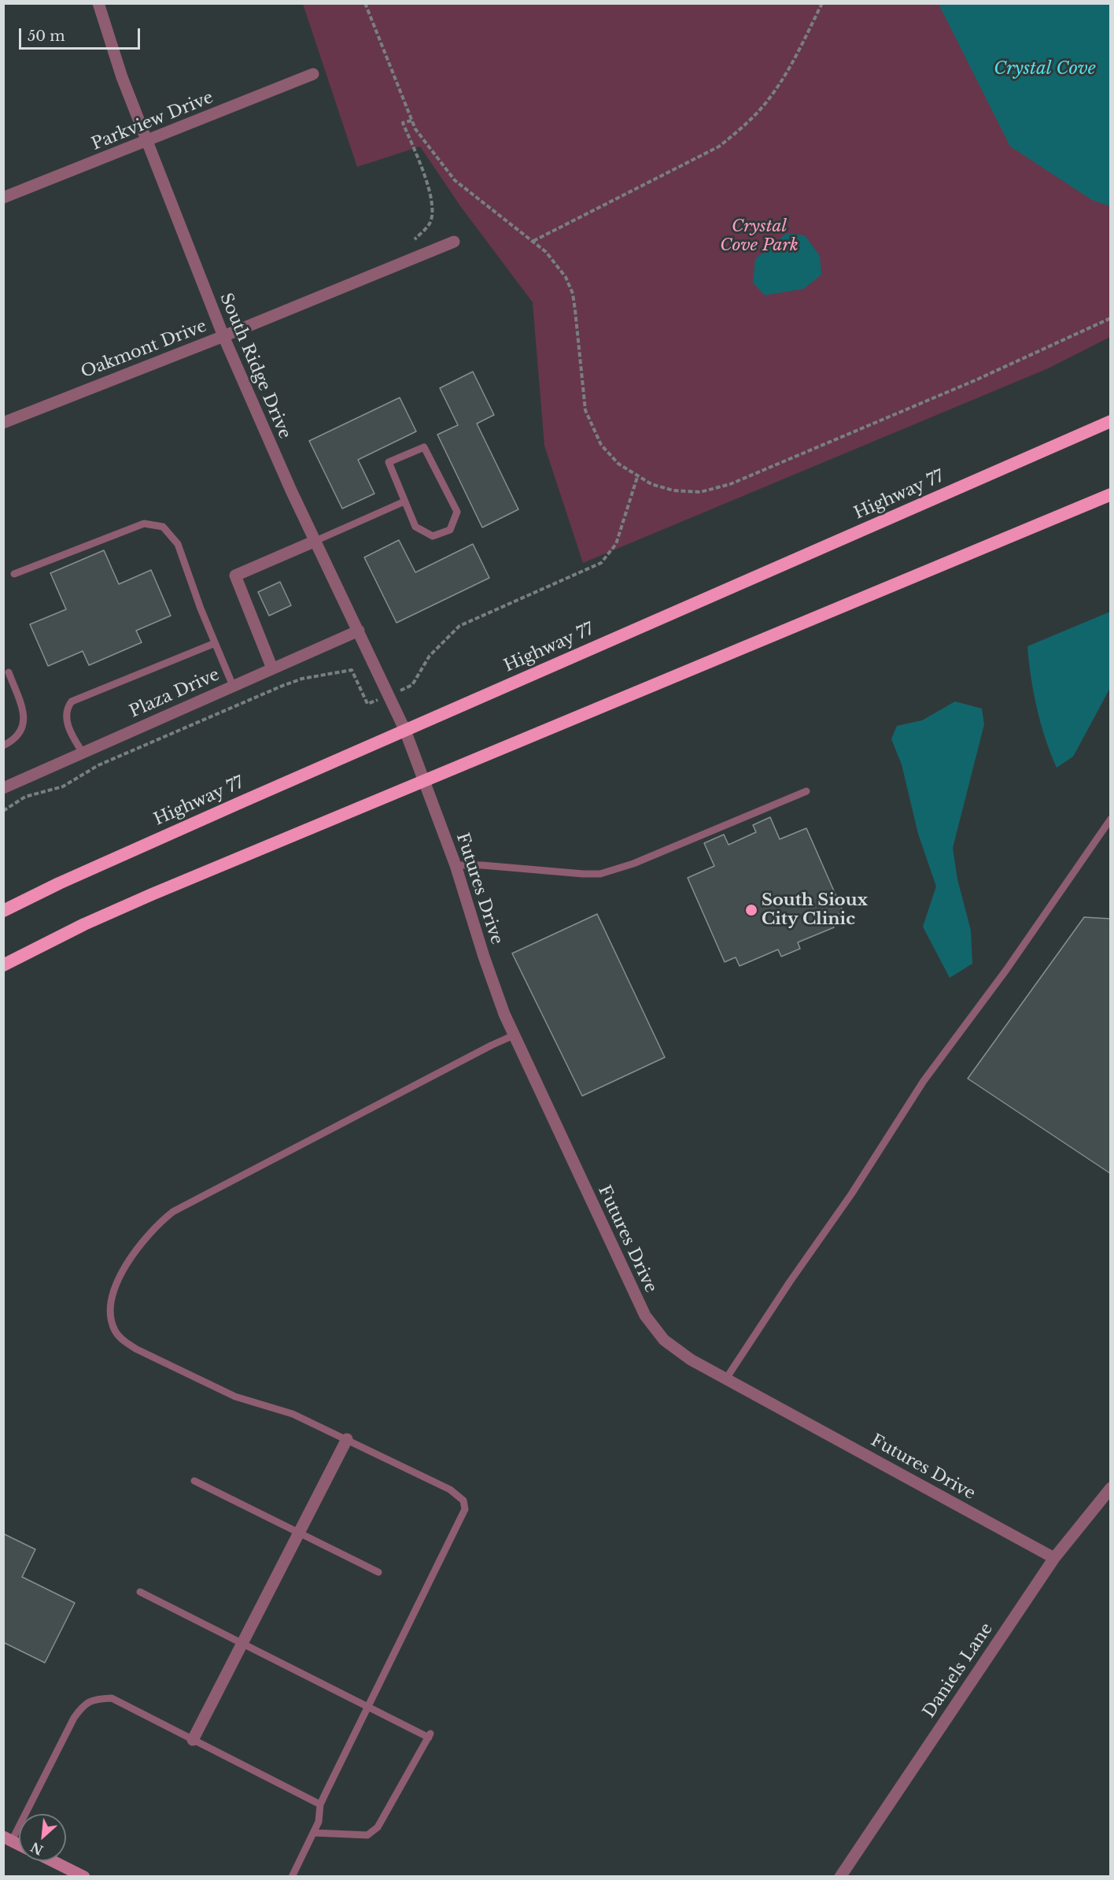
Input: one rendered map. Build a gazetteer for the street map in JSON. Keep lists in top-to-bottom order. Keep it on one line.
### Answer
{"streets":{"highway":["Highway 77"],"street":["Parkview Drive","Oakmont Drive","South Ridge Drive","Plaza Drive","Futures Drive","Daniels Lane"]},"crossings":[["Parkview Drive","South Ridge Drive"],["Oakmont Drive","South Ridge Drive"],["South Ridge Drive","Highway 77"],["South Ridge Drive","Plaza Drive"],["South Ridge Drive","Futures Drive"],["Highway 77","Futures Drive"],["Futures Drive","Daniels Lane"]],"water":["Crystal Cove"],"parks":["Crystal Cove Park"],"places":["South Sioux City Clinic"],"scale_bar":"50 m","north":"bottom left"}
